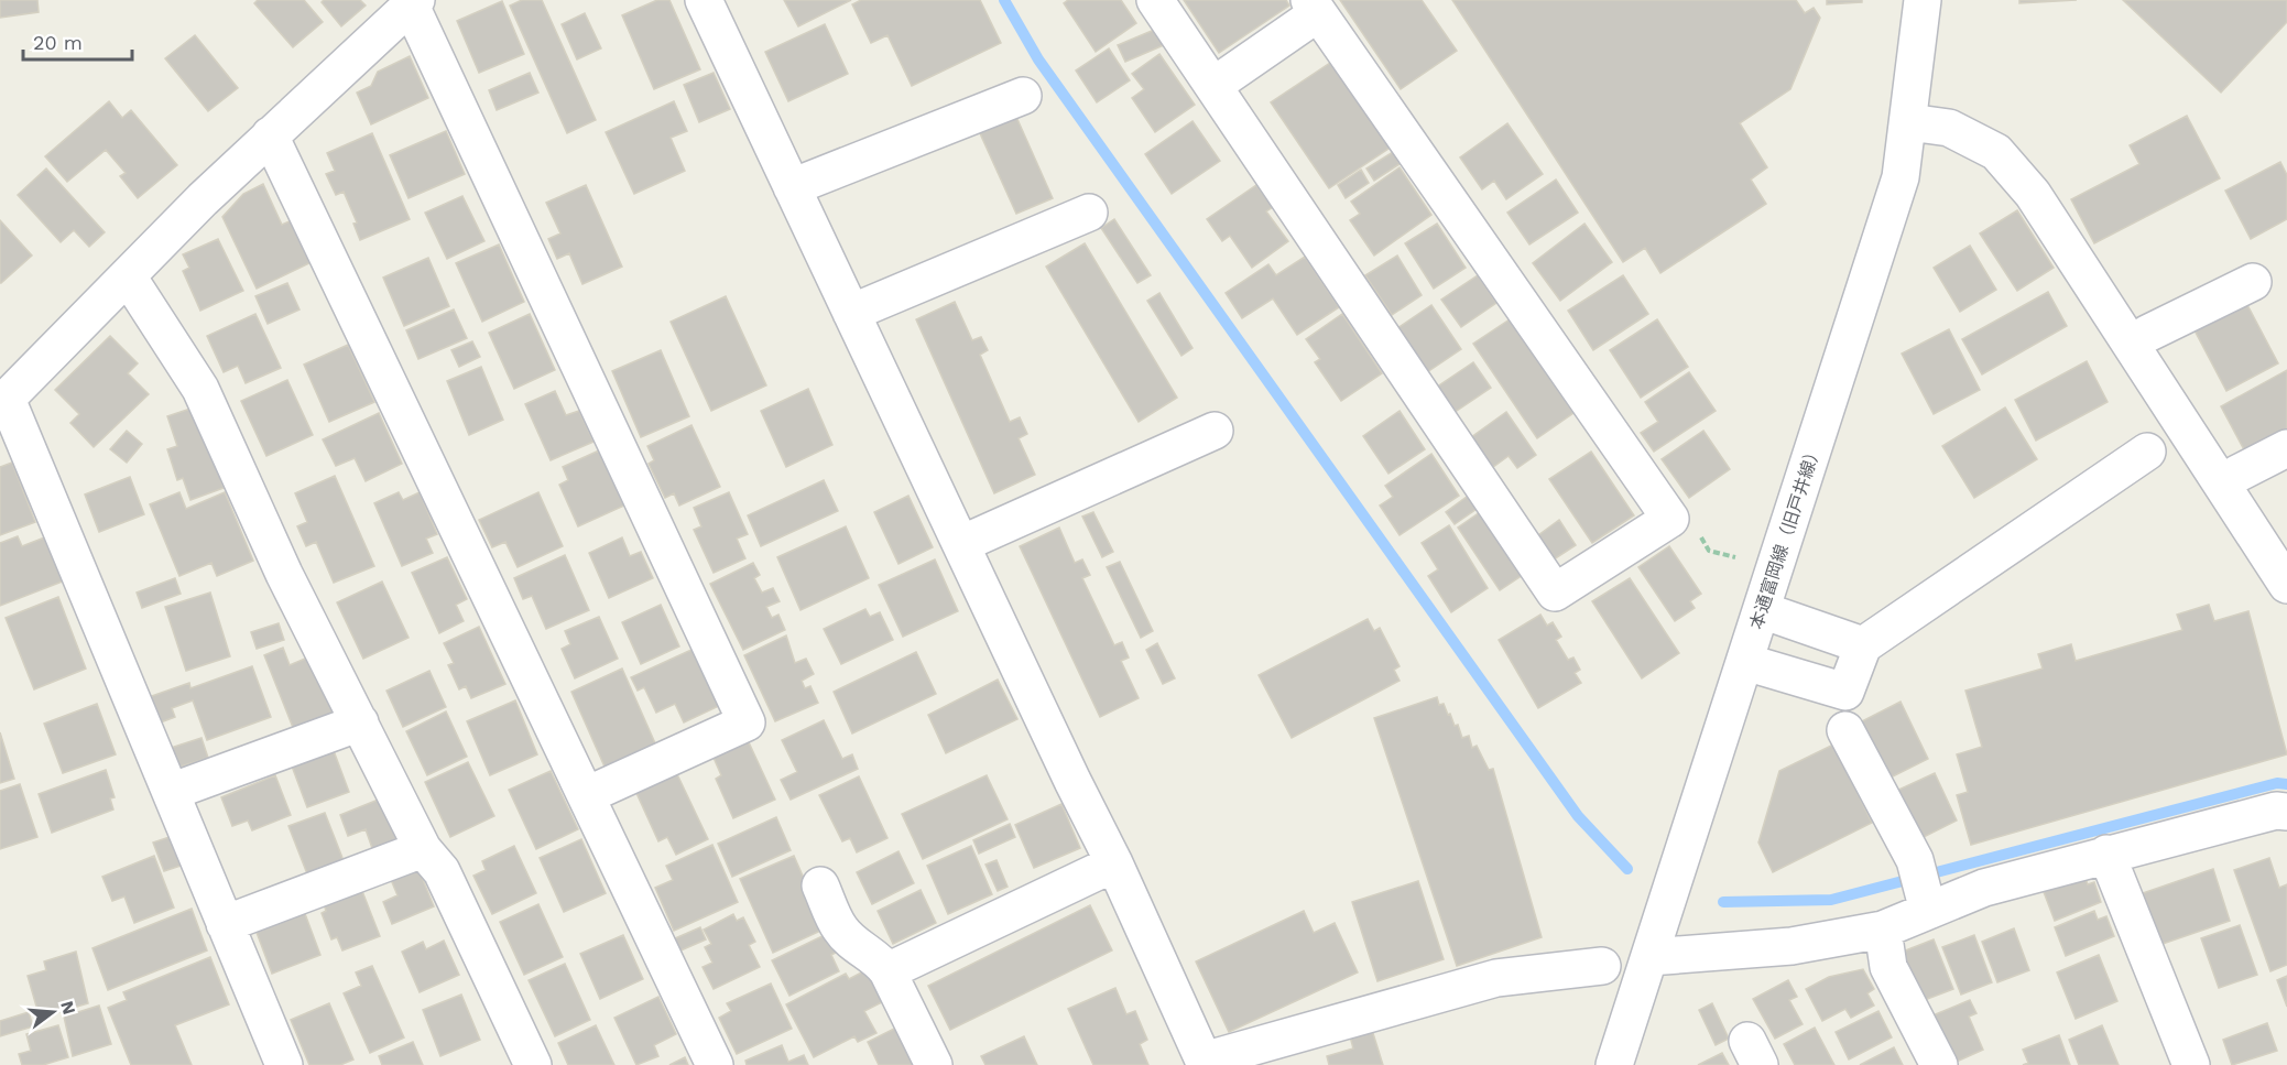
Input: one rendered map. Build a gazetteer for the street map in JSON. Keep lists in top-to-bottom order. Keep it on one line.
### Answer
{"streets":{"street":["本通富岡線（旧戸井線）"]},"scale_bar":"20 m","north":"right"}
